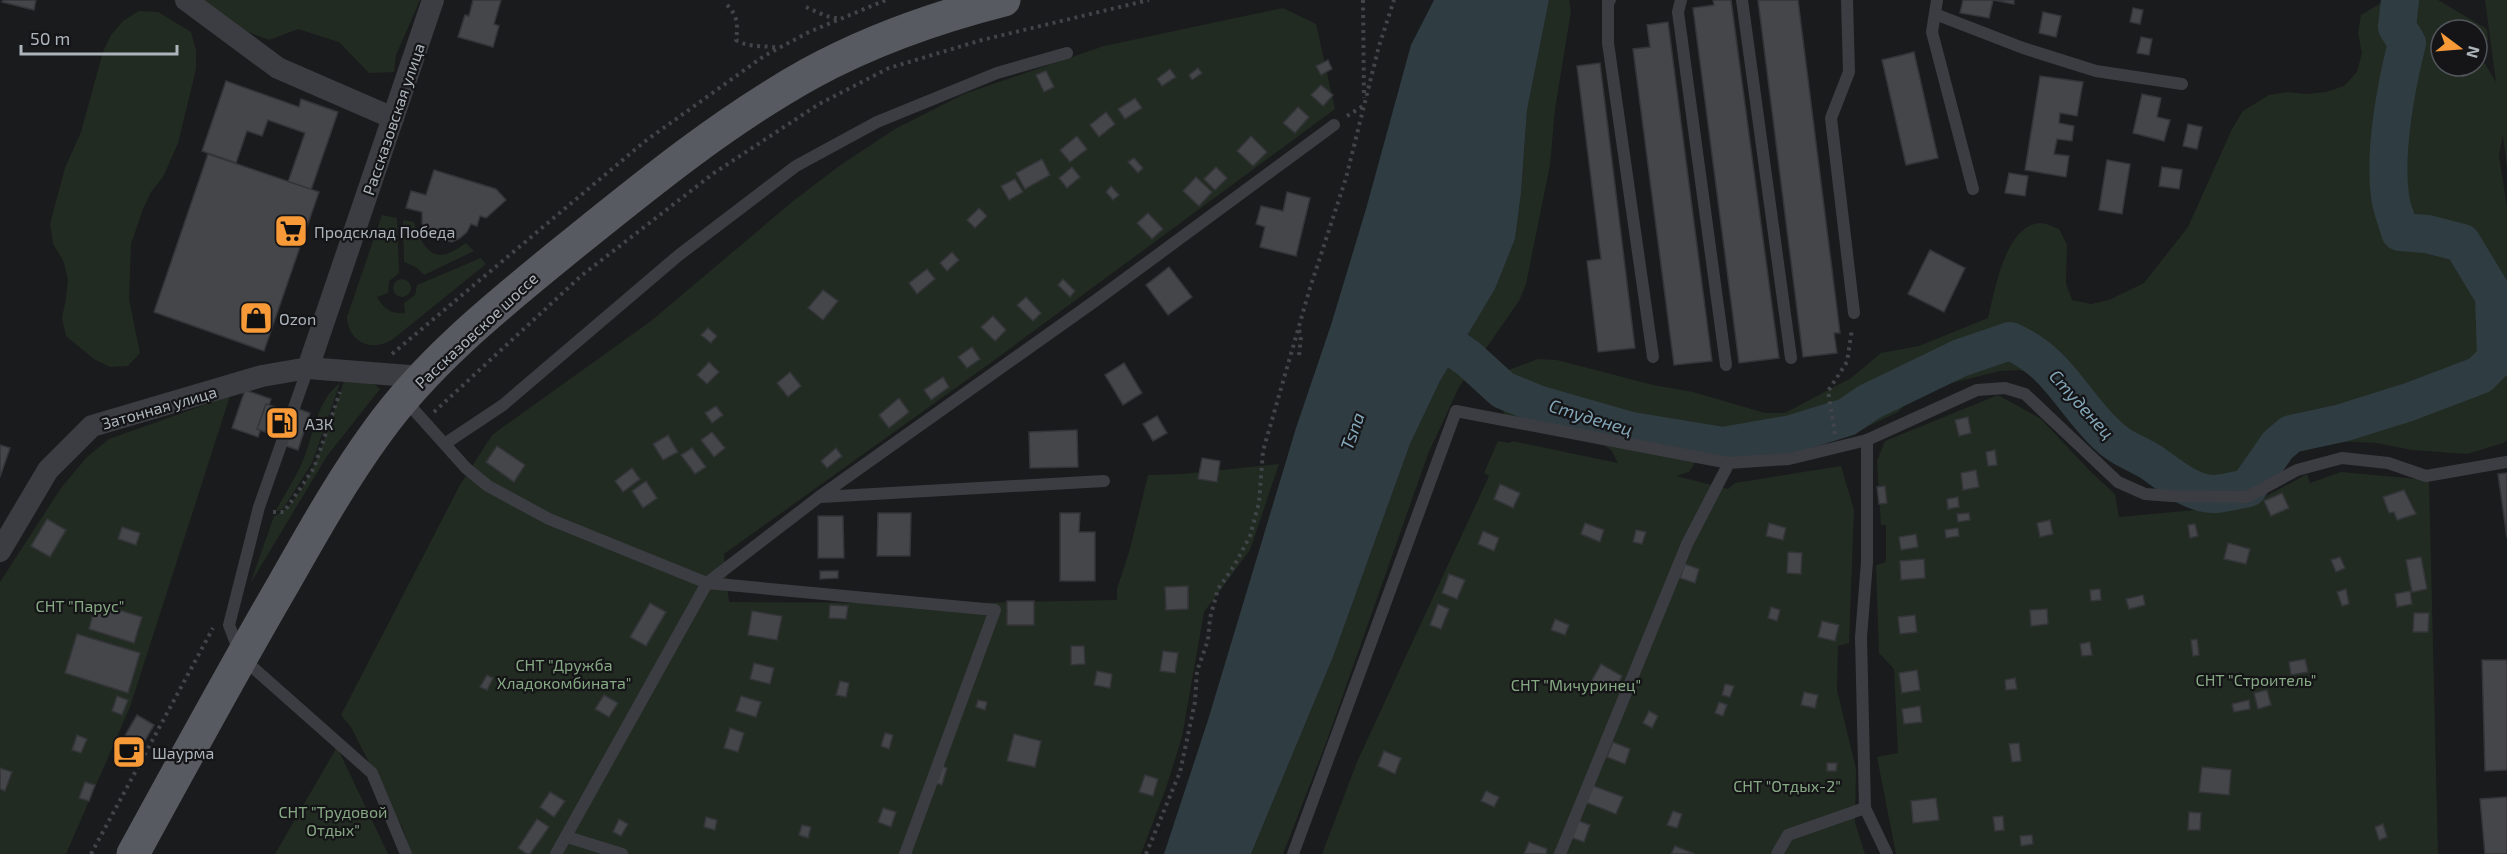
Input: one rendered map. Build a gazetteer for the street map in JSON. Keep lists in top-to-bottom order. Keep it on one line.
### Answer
{"streets":{"main road":["Рассказовское шоссе"],"street":["Рассказовская улица","Затонная улица"]},"crossings":[["Рассказовская улица","Затонная улица"]],"water":["Студенец","Tsna"],"parks":["СНТ \"Парус\"","СНТ \"Дружба Хладокомбината\"","СНТ \"Строитель\"","СНТ \"Мичуринец\"","СНТ \"Отдых-2\"","СНТ \"Трудовой Отдых\""],"places":{"supermarket":["Продсклад Победа"],"shop":["Ozon"],"fuel station":["АЗК"],"cafe":["Шаурма"]},"scale_bar":"50 m","north":"right"}
